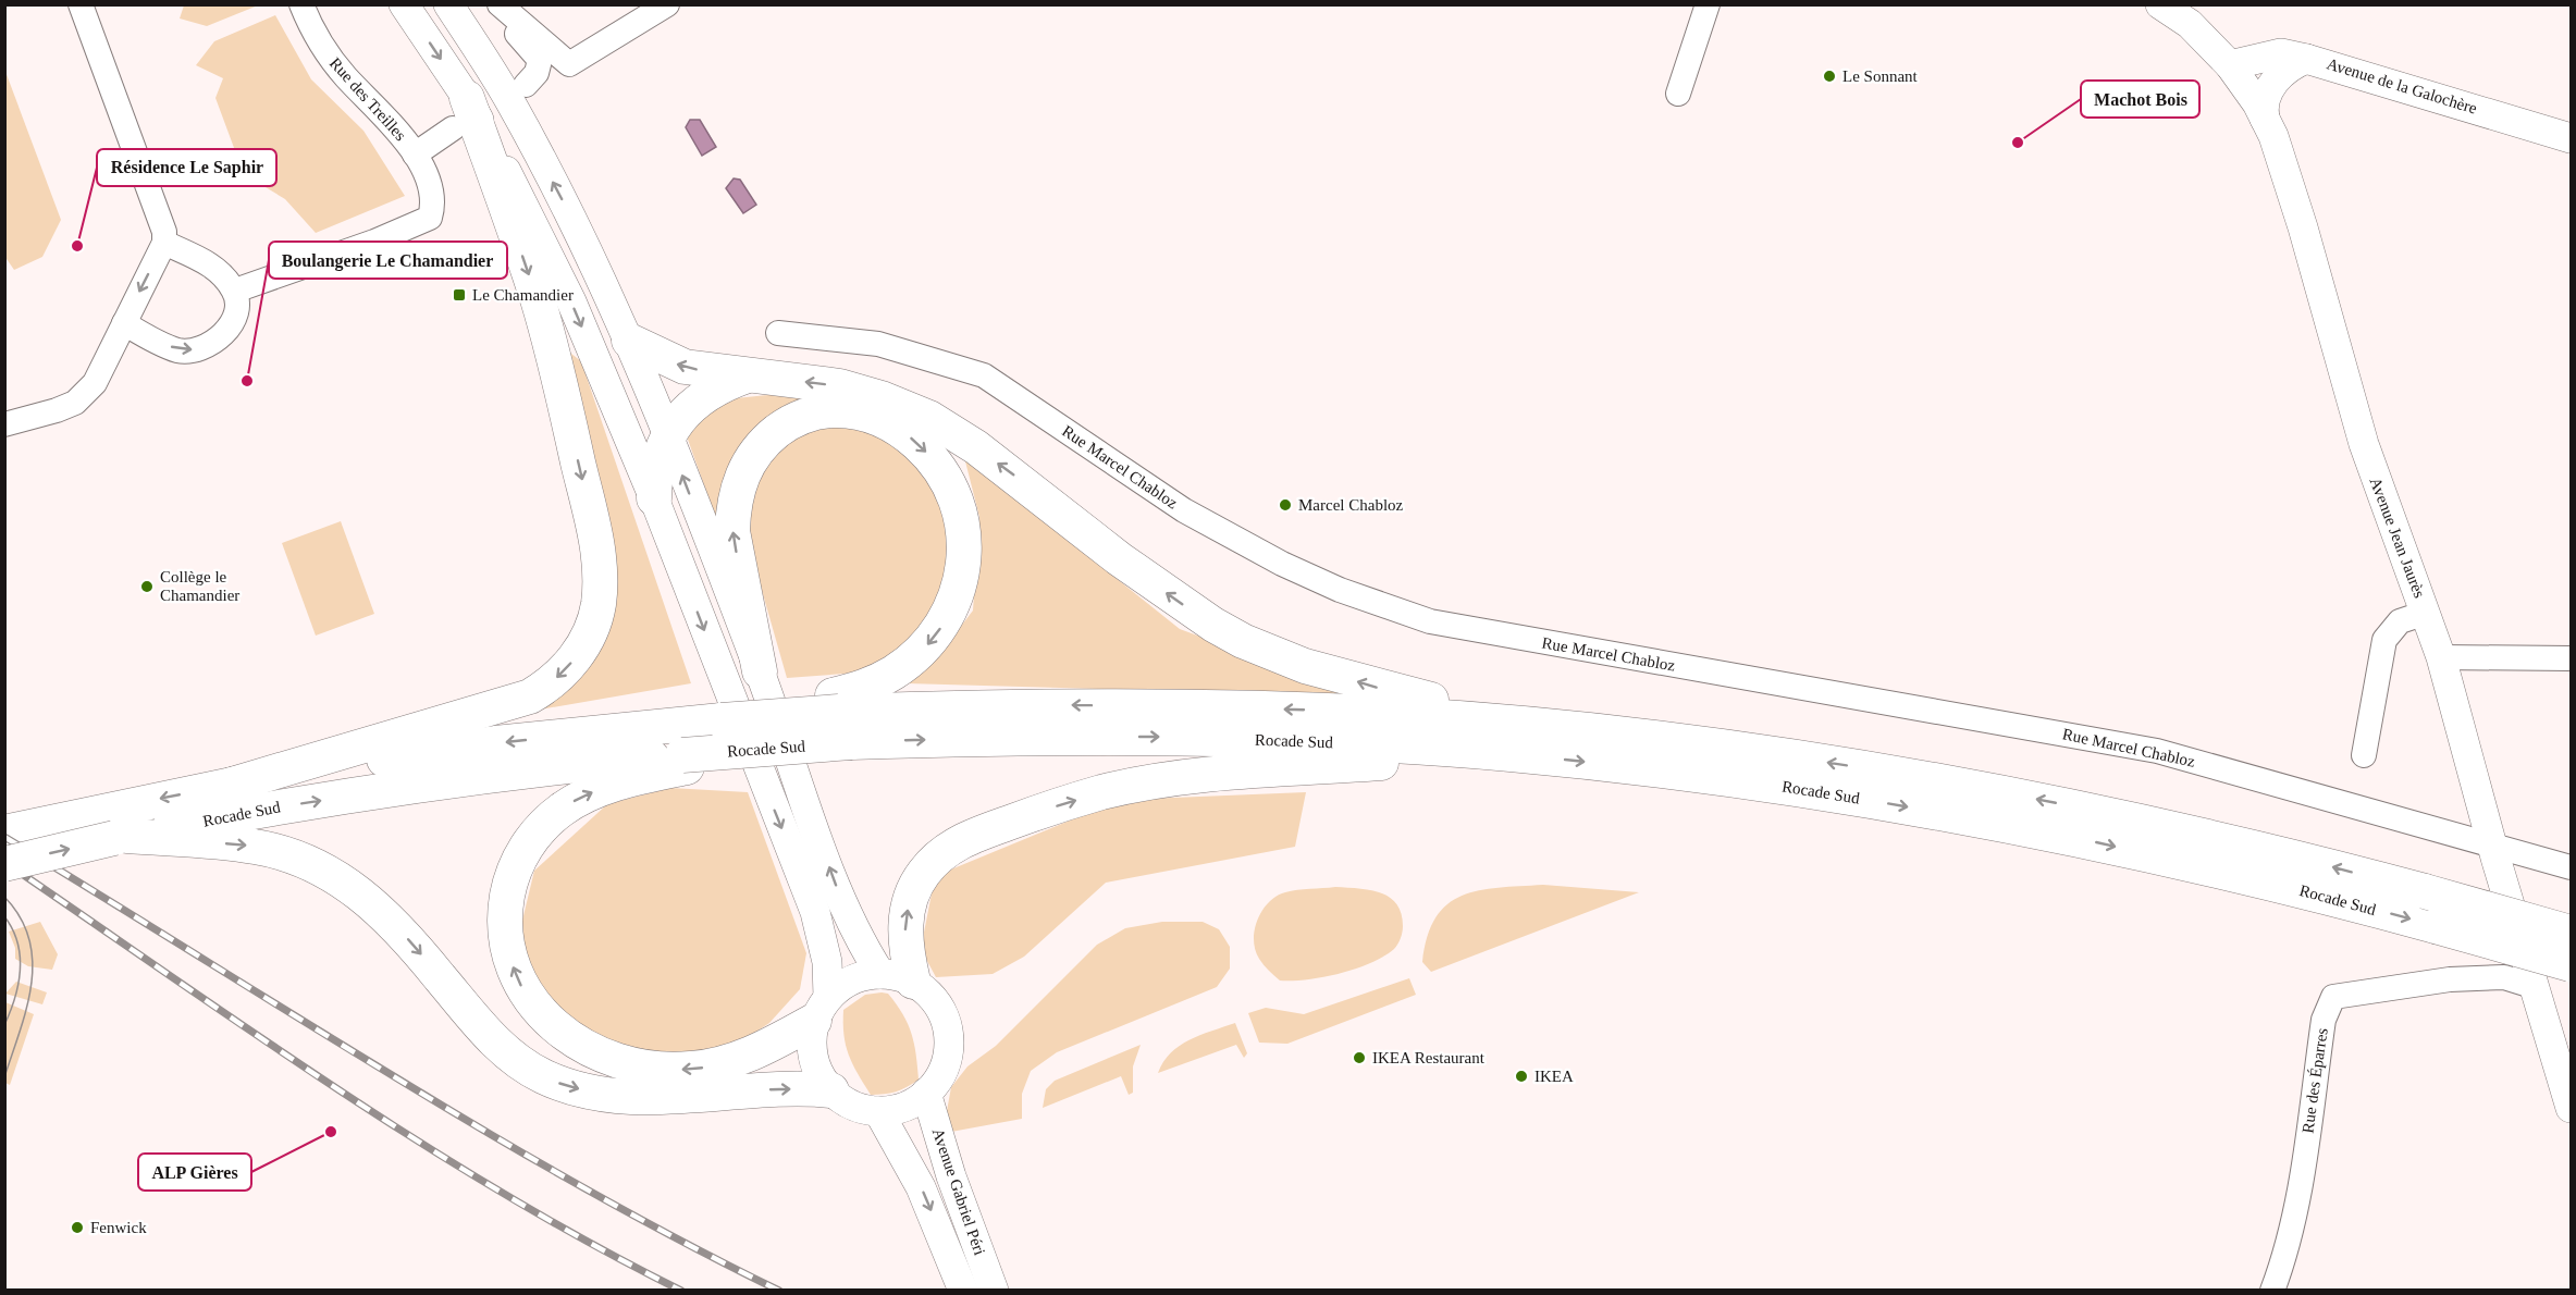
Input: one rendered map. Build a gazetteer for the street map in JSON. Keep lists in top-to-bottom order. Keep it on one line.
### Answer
{"streets":{"highway":["Rocade Sud"],"main road":["Avenue de la Galochère","Avenue Jean Jaurès","Avenue Gabriel Péri"],"street":["Rue des Treilles","Rue Marcel Chabloz","Rue des Éparres"]},"crossings":[["Avenue de la Galochère","Avenue Jean Jaurès"],["Rue Marcel Chabloz","Avenue Jean Jaurès"],["Avenue Jean Jaurès","Rue des Éparres"]],"places":{"other":["Le Sonnant","Machot Bois","Résidence Le Saphir","Boulangerie Le Chamandier","Marcel Chabloz","Collège le Chamandier","IKEA Restaurant","IKEA","ALP Gières","Fenwick"],"transit":["Le Chamandier"]}}
